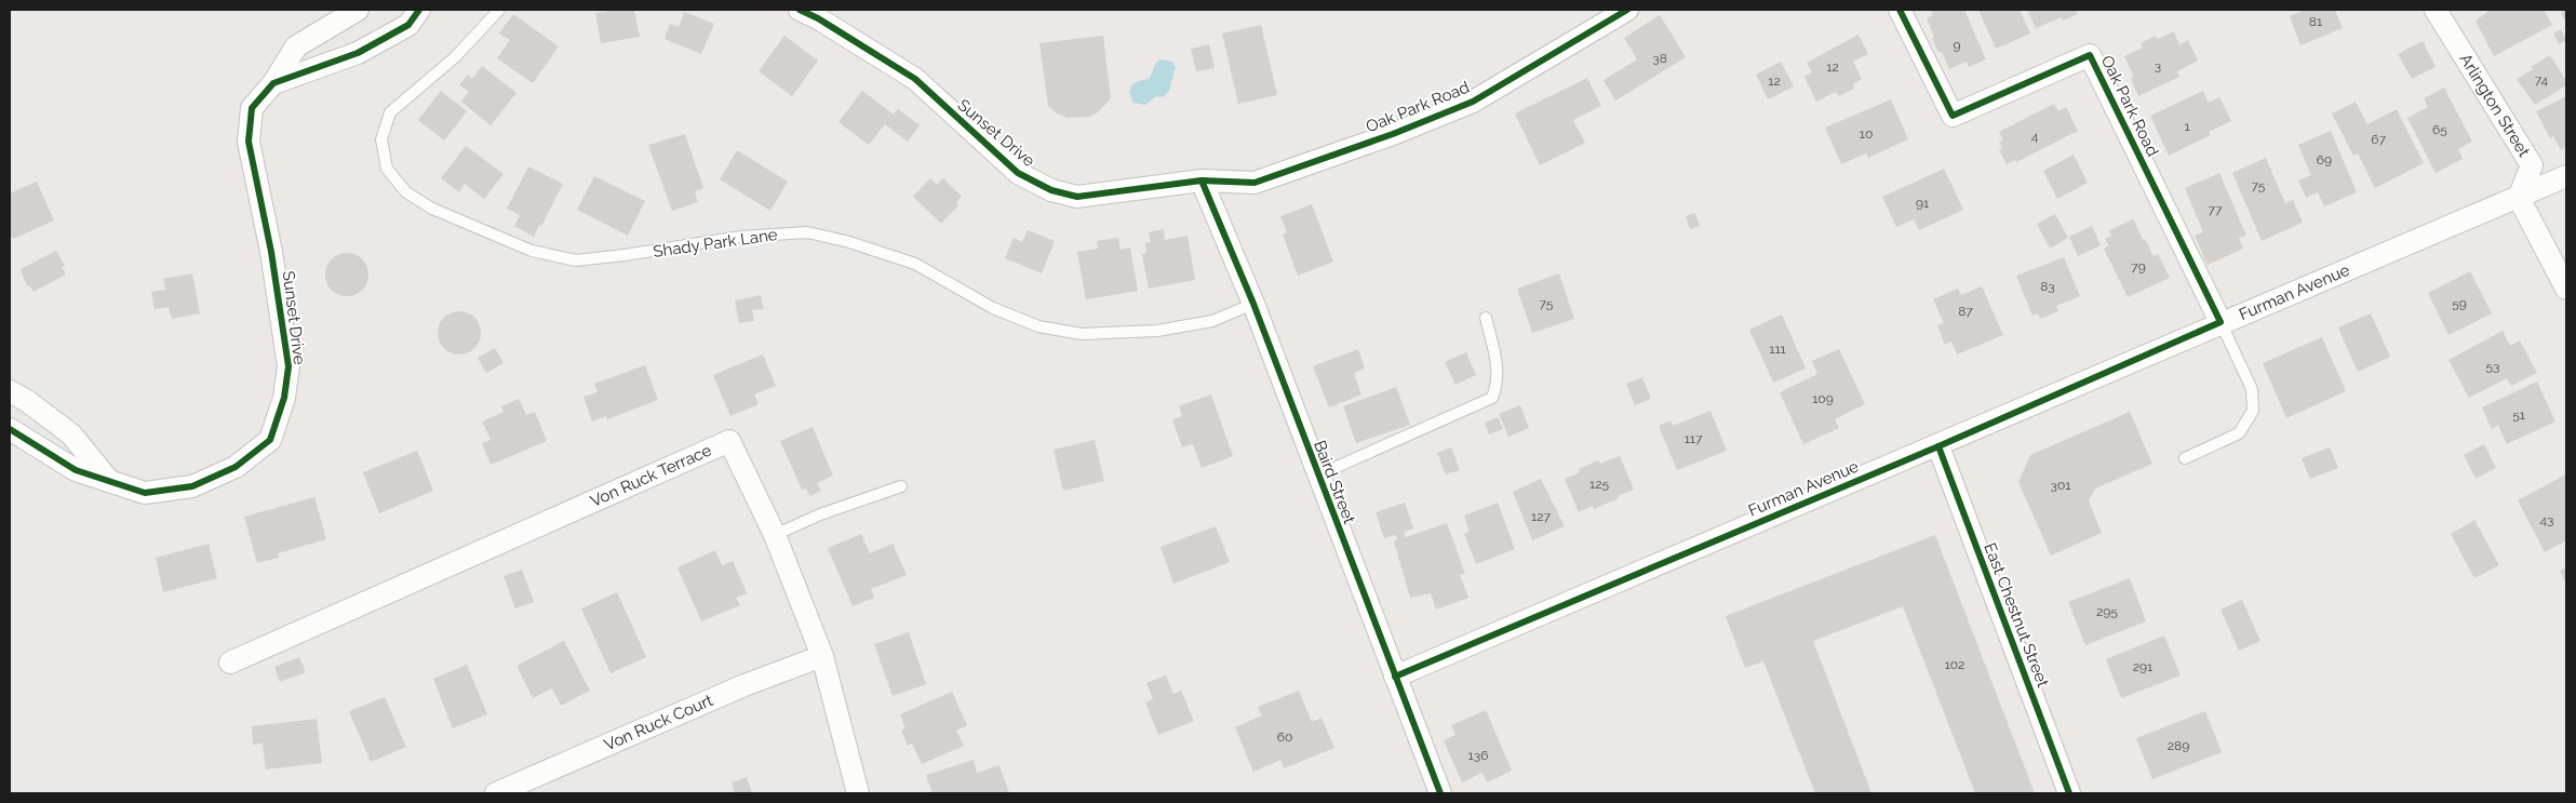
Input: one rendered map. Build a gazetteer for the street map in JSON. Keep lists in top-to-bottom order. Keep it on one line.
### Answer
{"streets":{"street":["Arlington Street","Oak Park Road","Sunset Drive","Furman Avenue","Von Ruck Terrace","Baird Street","East Chestnut Street","Von Ruck Court"],"lane":["Shady Park Lane"]},"crossings":[["Arlington Street","Furman Avenue"],["Oak Park Road","Sunset Drive"],["Oak Park Road","Furman Avenue"],["Oak Park Road","Baird Street"],["Sunset Drive","Baird Street"],["Shady Park Lane","Baird Street"],["Furman Avenue","Baird Street"],["Furman Avenue","East Chestnut Street"],["Von Ruck Terrace","Von Ruck Court"]],"house_numbers":["81","9","38","3","12","74","12","1","65","10","4","67","69","75","91","77","79","83","75","59","87","111","53","109","51","117","125","301","127","43","295","102","291","60","289","136"]}
